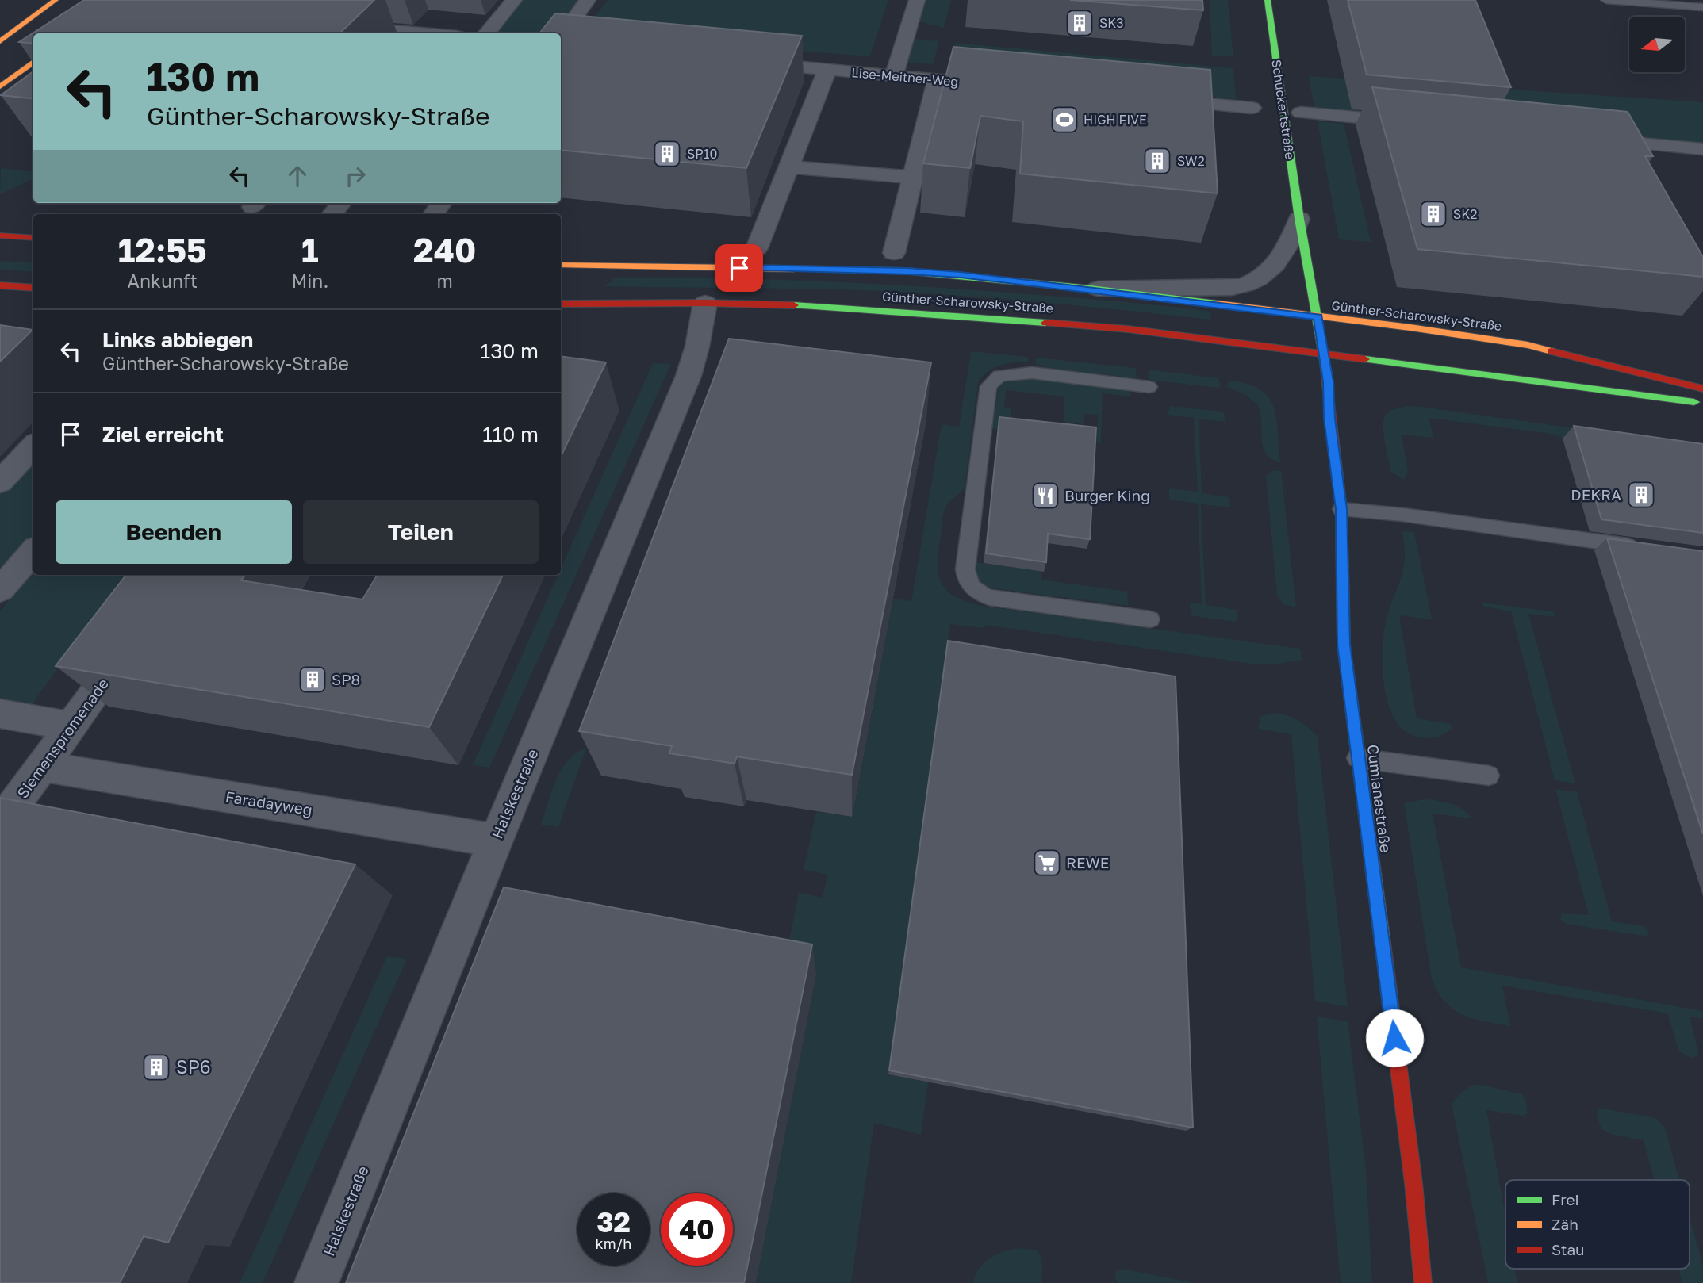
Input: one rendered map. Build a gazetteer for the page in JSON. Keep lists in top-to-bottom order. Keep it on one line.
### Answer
{"streets":{"street":["Lise-Meitner-Weg","Schuckertstraße","Günther-Scharowsky-Straße","Siemenspromenade","Halskestraße","Cumianastraße","Faradayweg"]},"crossings":[["Schuckertstraße","Günther-Scharowsky-Straße"],["Schuckertstraße","Cumianastraße"],["Günther-Scharowsky-Straße","Halskestraße"],["Günther-Scharowsky-Straße","Cumianastraße"],["Siemenspromenade","Faradayweg"],["Halskestraße","Faradayweg"]],"places":{"building":["SK3","SP10","SW2","SK2","DEKRA","SP8","SP6"],"sports":["HIGH FIVE"],"restaurant":["Burger King"],"supermarket":["REWE"]},"legend":["Frei","Zäh","Stau"],"north":"left","page":{"turn":["130 m","Günther-Scharowsky-Straße"],"eta":["12:55","Ankunft","1","Min.","240","m"],"list":[{"name":"Links abbiegen","note":"Günther-Scharowsky-Straße","value":"130 m"},{"name":"Ziel erreicht","value":"110 m"}],"buttons":["Beenden","Teilen"],"speed":"32 km/h","limit":"40"}}
